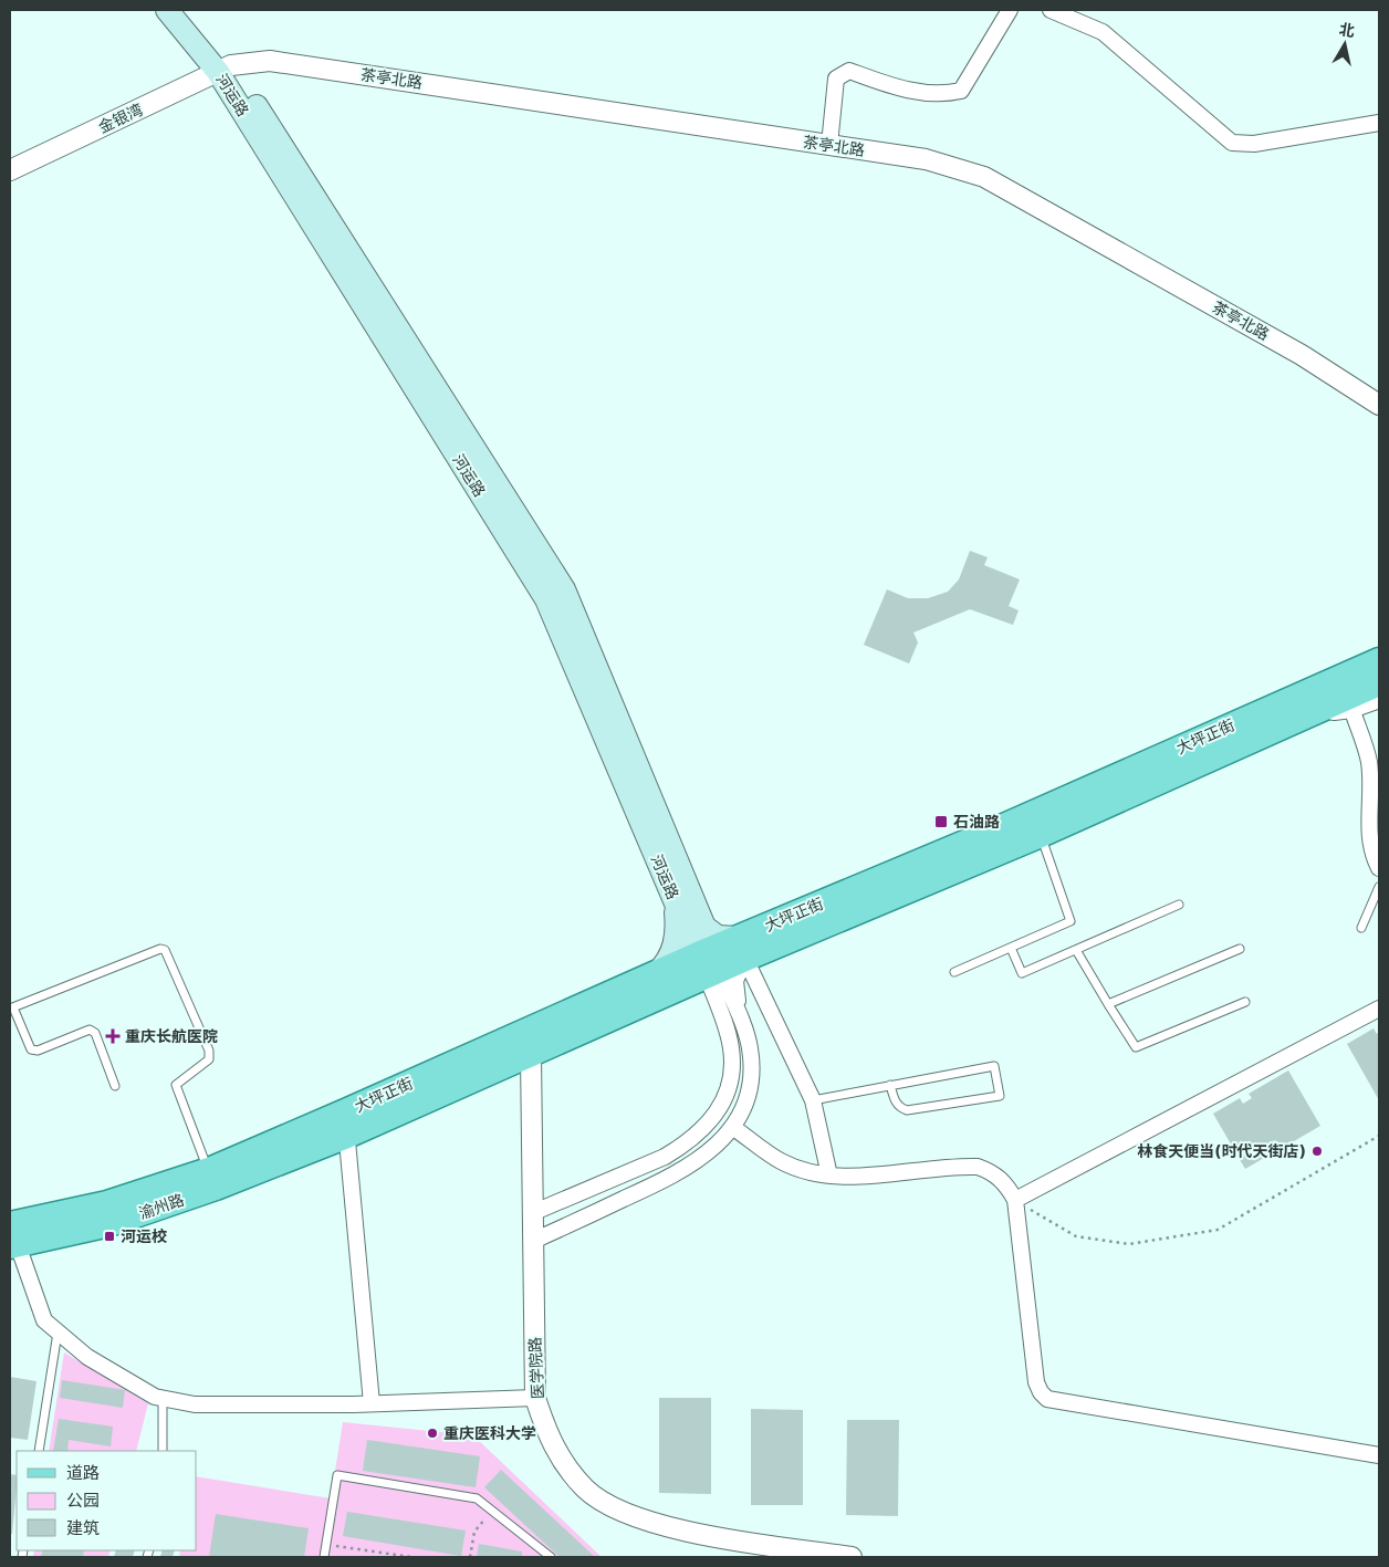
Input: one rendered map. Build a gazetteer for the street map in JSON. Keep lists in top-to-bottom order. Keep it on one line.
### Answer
{"streets":{"main road":["河运路","大坪正街","渝州路"],"street":["茶亭北路","金银湾","医学院路"]},"crossings":[["茶亭北路","河运路"],["茶亭北路","金银湾"],["河运路","金银湾"],["河运路","大坪正街"],["大坪正街","渝州路"],["大坪正街","医学院路"]],"places":{"transit":["石油路","河运校"],"health":["重庆长航医院"],"other":["林食天便当(时代天街店)","重庆医科大学"]},"legend":["道路","公园","建筑"],"north":"top"}
